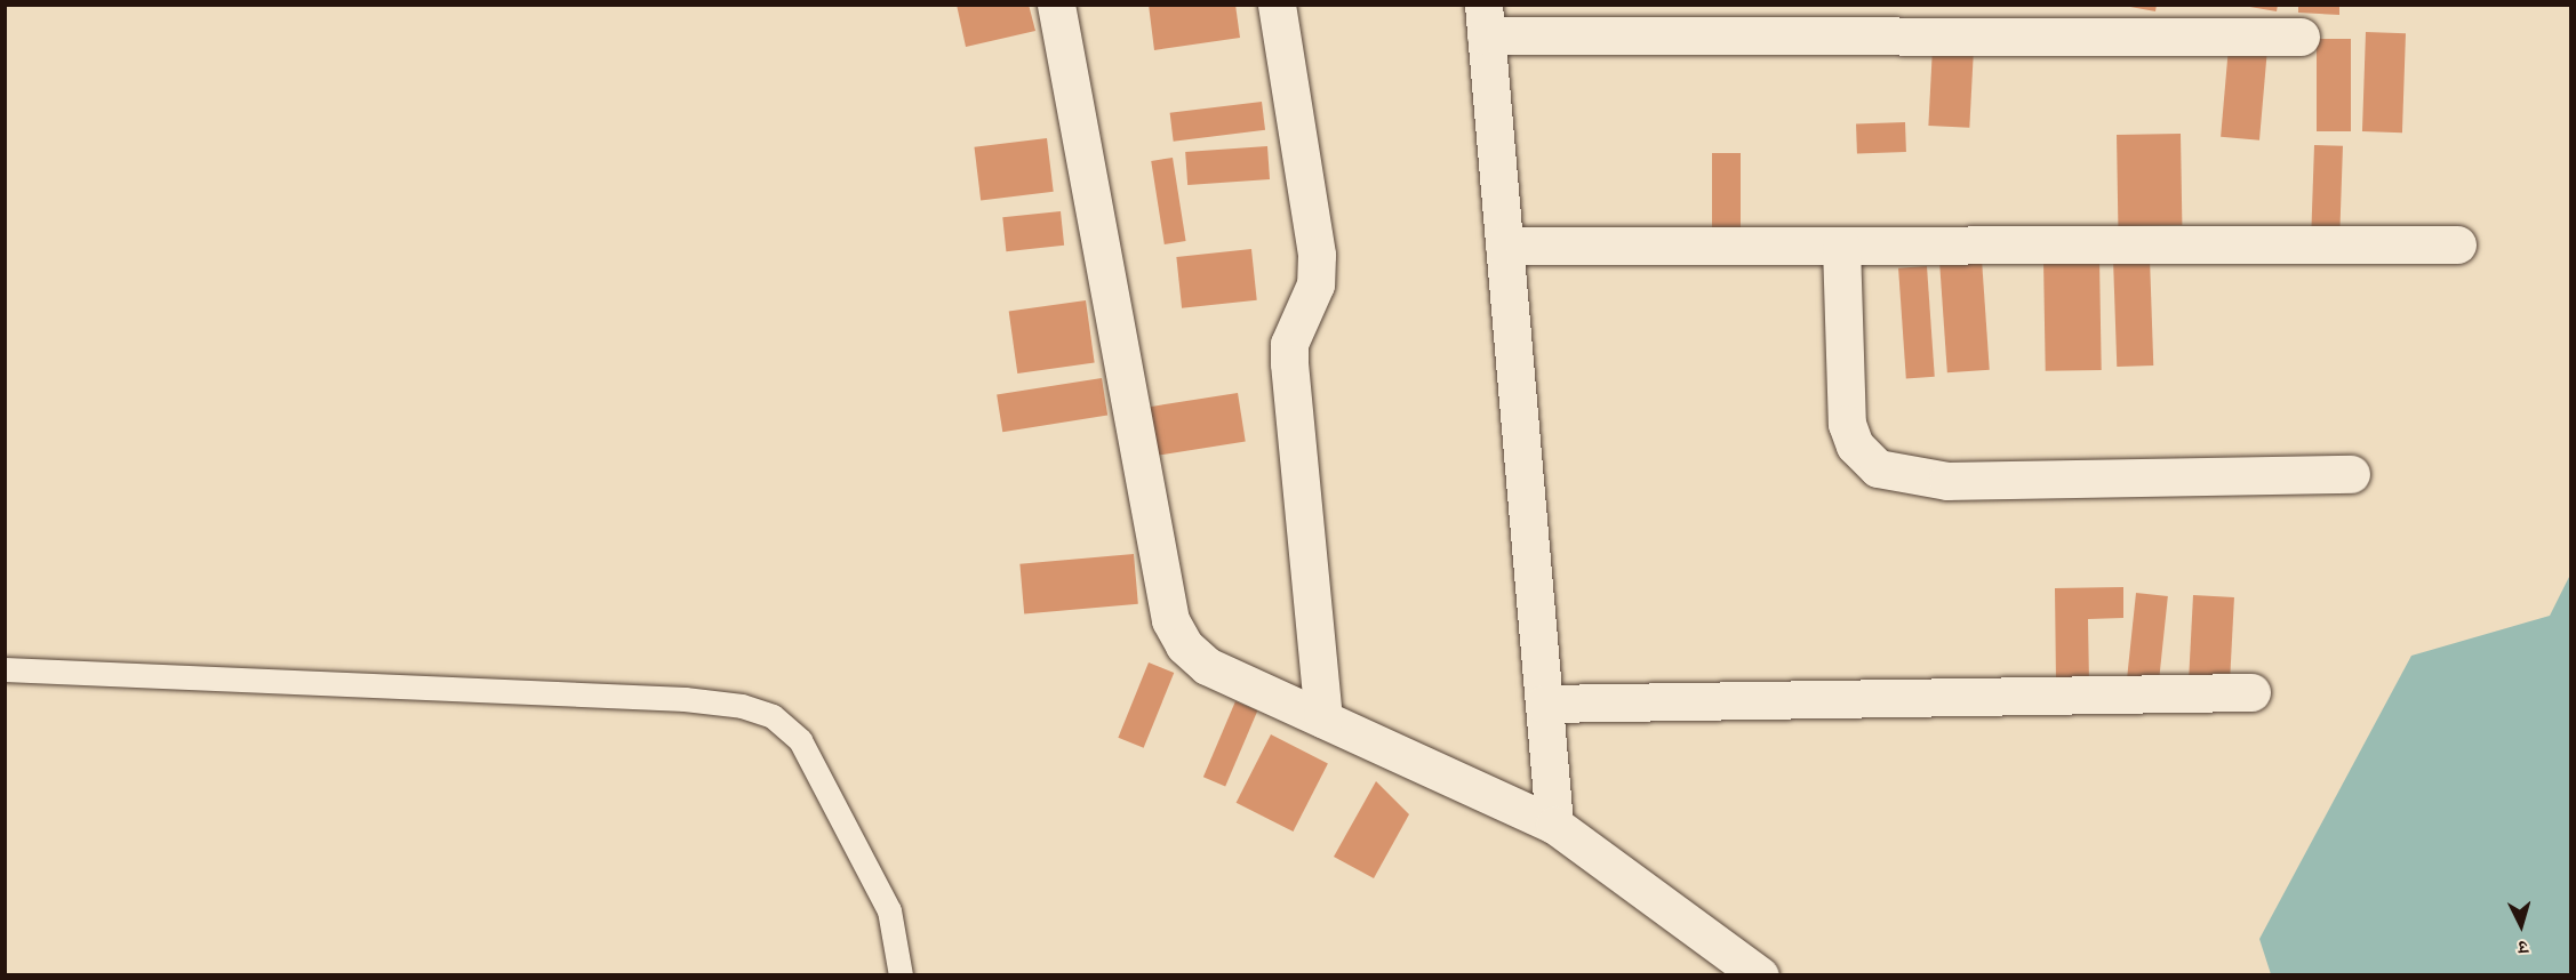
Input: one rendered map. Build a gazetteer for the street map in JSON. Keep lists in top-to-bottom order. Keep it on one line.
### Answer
{"north":"bottom"}
